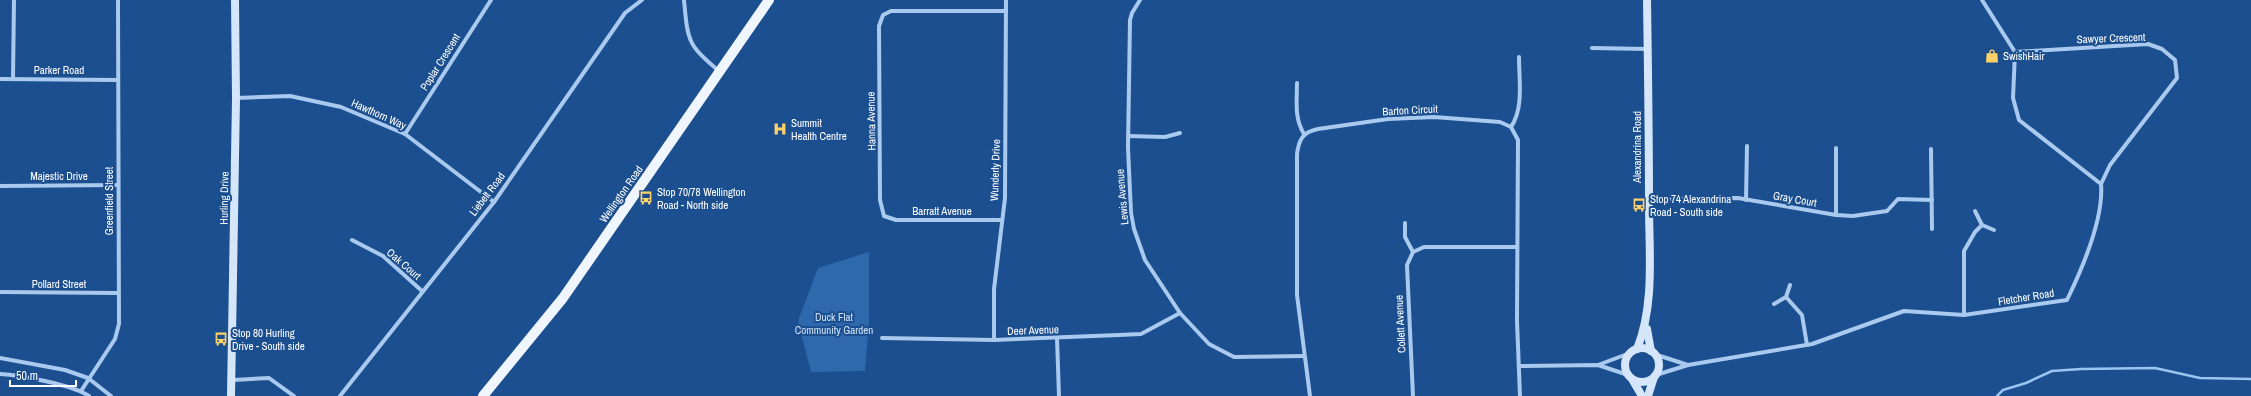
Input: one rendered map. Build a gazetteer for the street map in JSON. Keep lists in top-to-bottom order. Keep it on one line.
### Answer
{"streets":{"main road":["Alexandrina Road","Wellington Road","Hurling Drive"],"street":["Sawyer Crescent","Poplar Crescent","Parker Road","Barton Circuit","Hawthorn Way","Hanna Avenue","Wunderly Drive","Majestic Drive","Liebelt Road","Lewis Avenue","Gray Court","Greenfield Street","Barratt Avenue","Oak Court","Pollard Street","Fletcher Road","Collett Avenue","Deer Avenue"]},"crossings":[["Sawyer Crescent","Fletcher Road"],["Poplar Crescent","Hawthorn Way"],["Parker Road","Greenfield Street"],["Hawthorn Way","Liebelt Road"],["Hawthorn Way","Hurling Drive"],["Hanna Avenue","Wunderly Drive"],["Hanna Avenue","Barratt Avenue"],["Alexandrina Road","Gray Court"],["Alexandrina Road","Fletcher Road"],["Wunderly Drive","Barratt Avenue"],["Wunderly Drive","Deer Avenue"],["Majestic Drive","Greenfield Street"],["Liebelt Road","Oak Court"],["Lewis Avenue","Deer Avenue"],["Greenfield Street","Pollard Street"]],"parks":["Duck Flat Community Garden"],"places":{"shop":["SwishHair"],"hospital":["Summit Health Centre"],"bus stop":["Stop 70/78 Wellington Road - North side","Stop 74 Alexandrina Road - South side","Stop 80 Hurling Drive - South side"]},"scale_bar":"50 m"}
